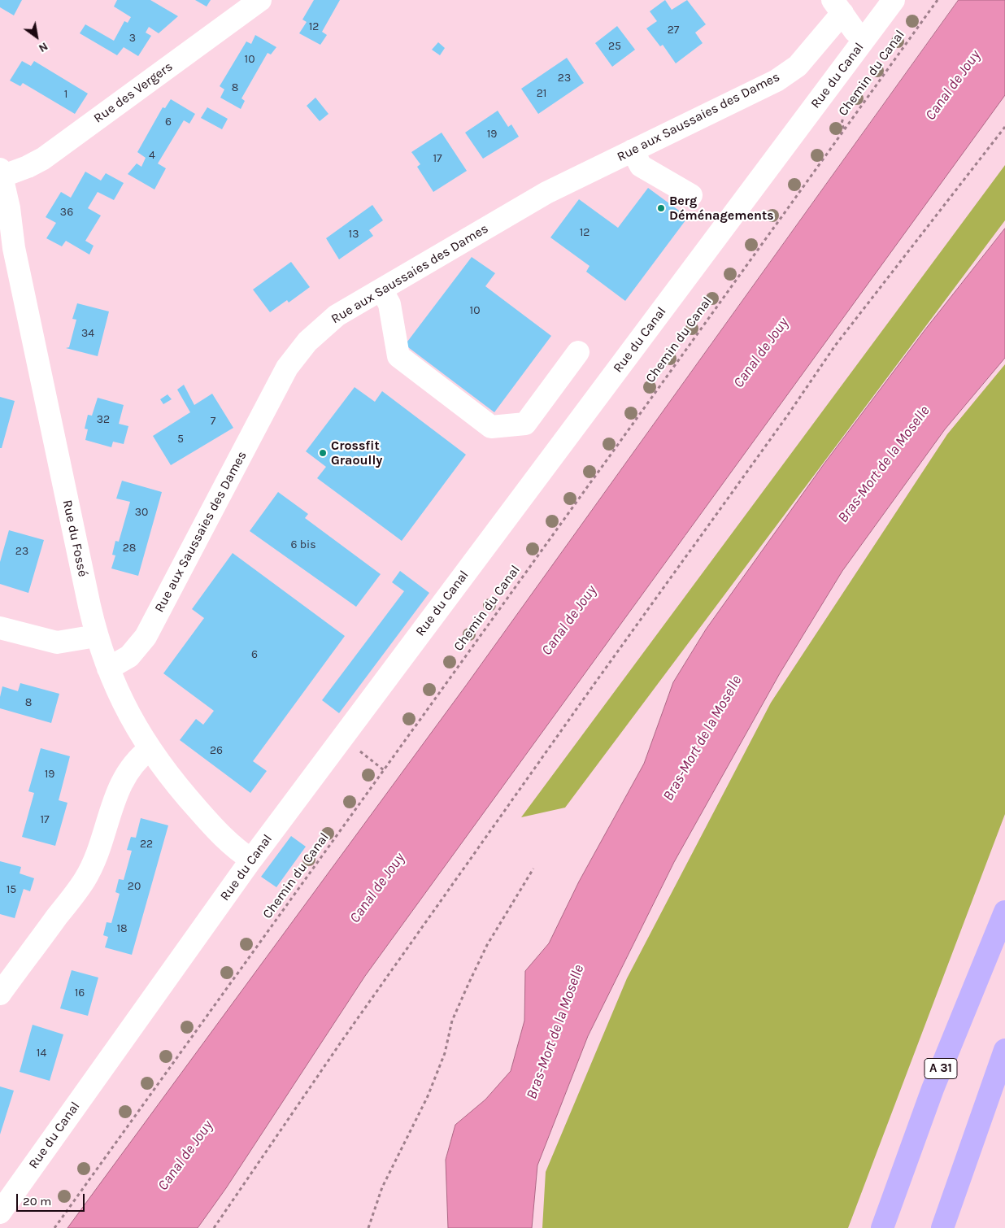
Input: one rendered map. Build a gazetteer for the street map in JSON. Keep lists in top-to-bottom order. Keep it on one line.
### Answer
{"streets":{"highway":["A 31"],"street":["Rue du Canal","Rue des Vergers","Rue aux Saussaies des Dames","Rue du Fossé"],"path":["Chemin du Canal"]},"crossings":[["Rue du Canal","Rue du Fossé"],["Rue des Vergers","Rue du Fossé"],["Rue aux Saussaies des Dames","Rue du Fossé"]],"water":["Canal de Jouy","Bras-Mort de la Moselle"],"places":["Berg Déménagements","Crossfit Graoully"],"house_numbers":["12","27","3","25","10","23","8","21","1","6","19","4","17","36","12","13","10","34","32","7","5","30","6 bis","28","23","6","8","26","19","17","22","20","15","18","16","14"],"scale_bar":"20 m","north":"bottom right"}
